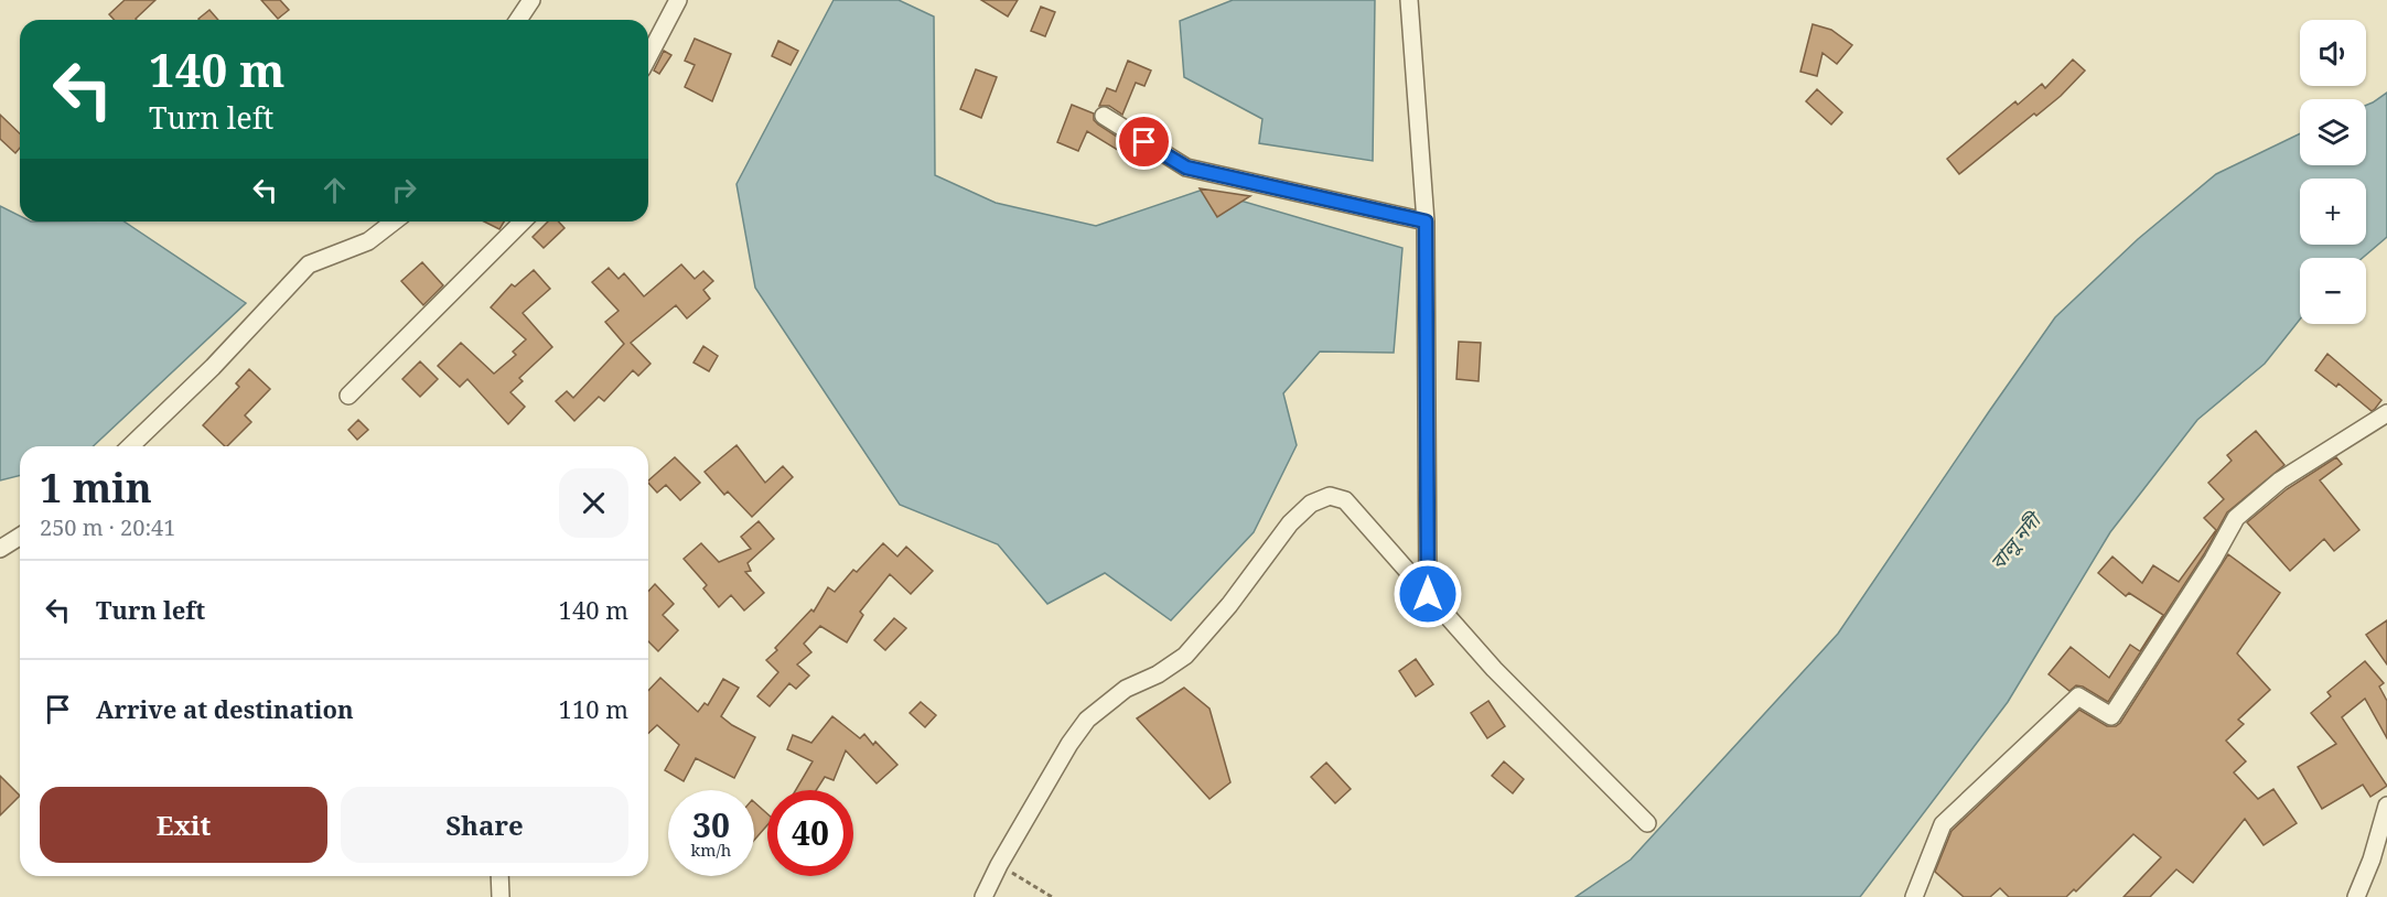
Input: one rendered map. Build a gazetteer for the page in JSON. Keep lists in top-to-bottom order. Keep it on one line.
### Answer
{"water":["বালু নদী"],"page":{"map_buttons":["+","−"],"turn":["140 m","Turn left"],"heading":["1 min","250 m · 20:41"],"list":[{"name":"Turn left","value":"140 m"},{"name":"Arrive at destination","value":"110 m"}],"buttons":["Exit","Share"],"speed":"30 km/h","limit":"40"}}
